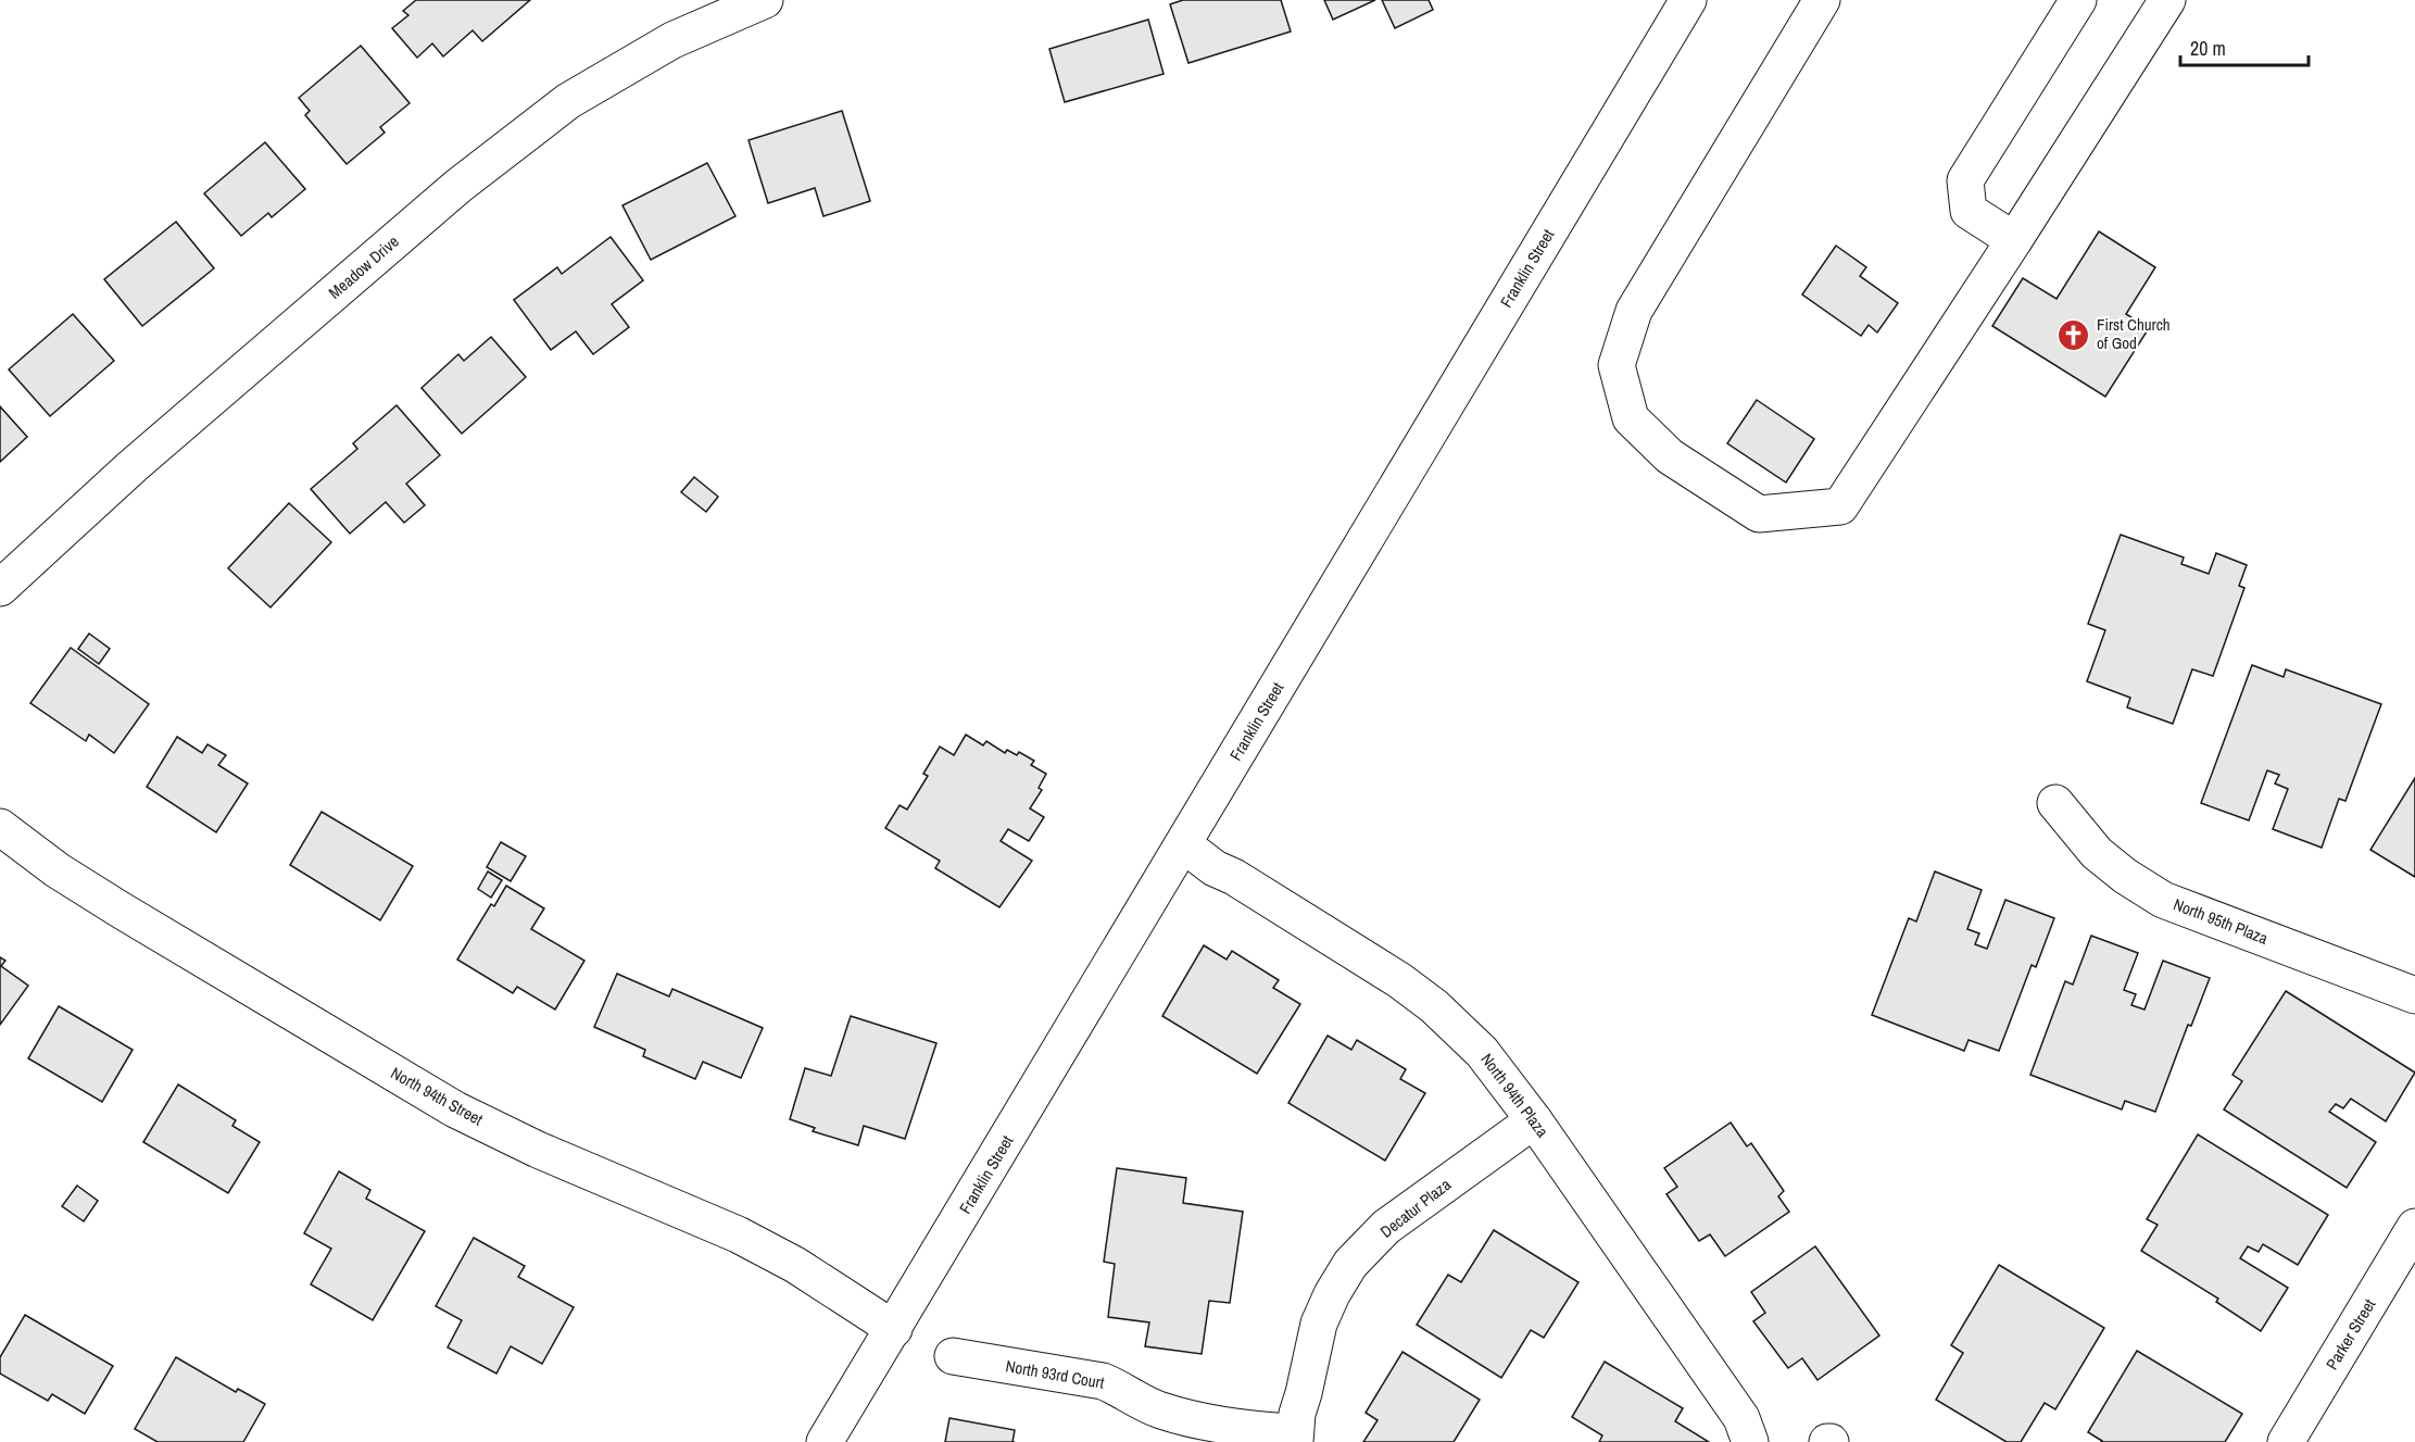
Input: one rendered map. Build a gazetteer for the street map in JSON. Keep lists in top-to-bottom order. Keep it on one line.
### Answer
{"streets":{"street":["Meadow Drive","Franklin Street","North 95th Plaza","North 94th Plaza","North 94th Street","Decatur Plaza","Parker Street","North 93rd Court"]},"crossings":[["Franklin Street","North 94th Plaza"],["Franklin Street","North 94th Street"],["North 94th Plaza","Decatur Plaza"],["Decatur Plaza","North 93rd Court"]],"places":{"church":["First Church of God"]},"scale_bar":"20 m"}
